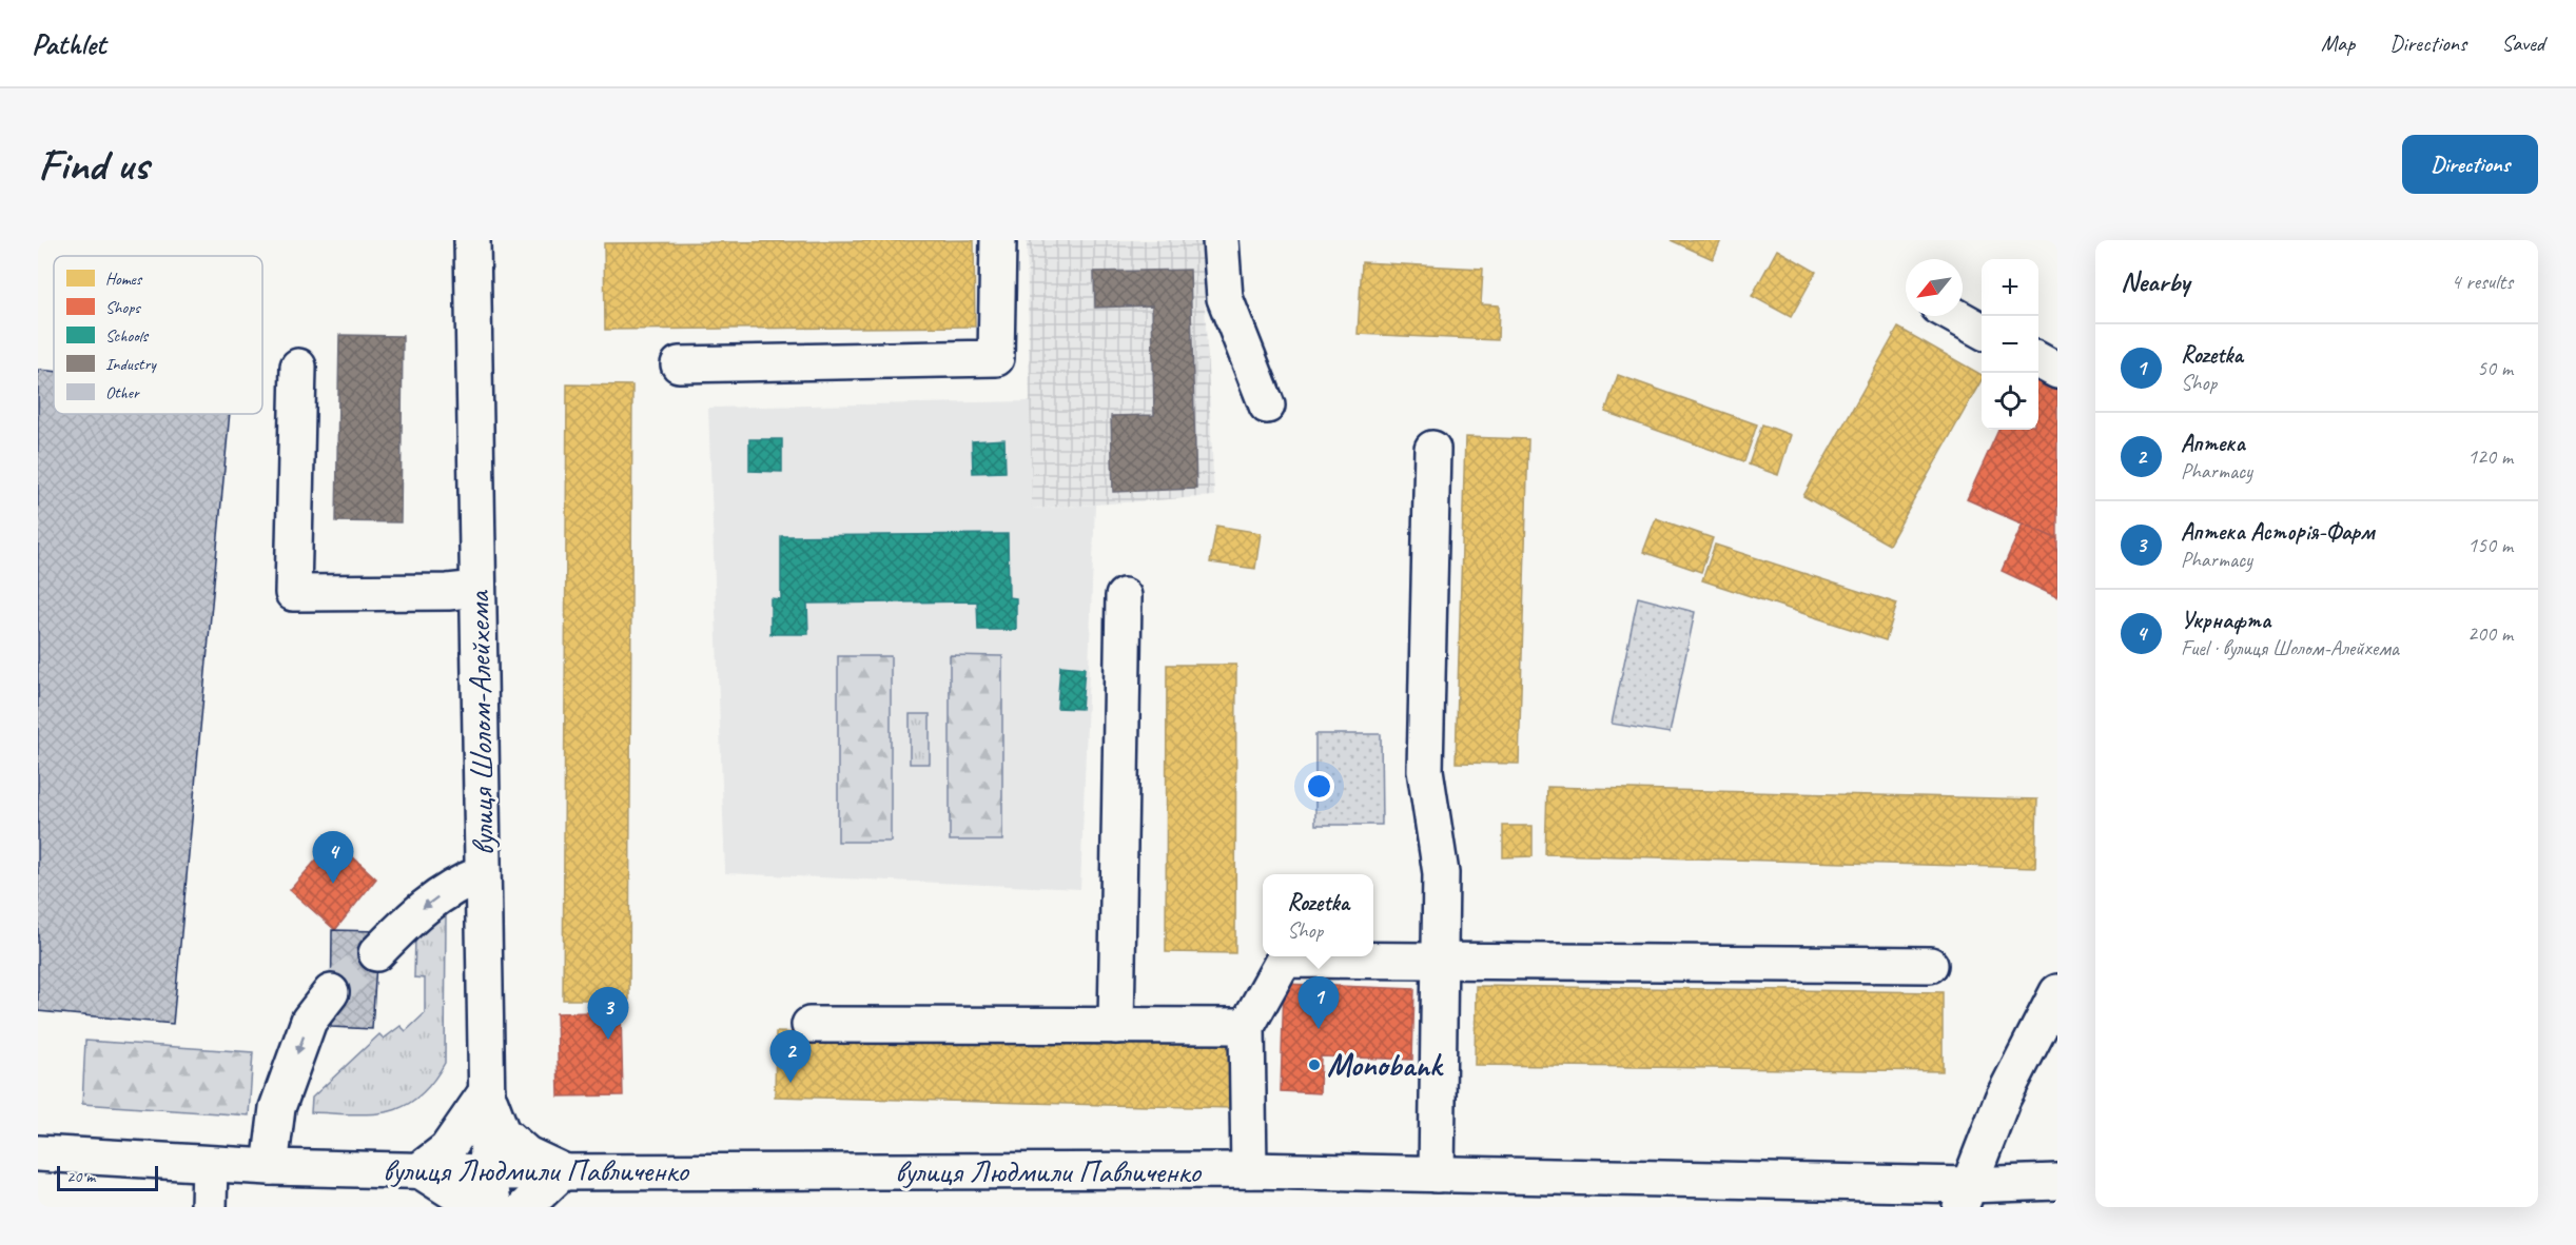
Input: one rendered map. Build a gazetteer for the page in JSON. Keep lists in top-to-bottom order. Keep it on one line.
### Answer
{"streets":{"main road":["вулиця Шолом-Алейхема","вулиця Людмили Павличенко"]},"crossings":[["вулиця Шолом-Алейхема","вулиця Людмили Павличенко"]],"places":["Monobank"],"legend":["Homes","Shops","Schools","Industry","Other"],"scale_bar":"20 m","north":"bottom left","page":{"header":"Pathlet","nav":["Map","Directions","Saved"],"buttons":"Directions","title":"Find us","heading":["Nearby","4 results"],"map_buttons":["+","−"],"list":[{"mark":"1","name":"Rozetka","note":"Shop","value":"50 m"},{"mark":"2","name":"Аптека","note":"Pharmacy","value":"120 m"},{"mark":"3","name":"Аптека Асторія-Фарм","note":"Pharmacy","value":"150 m"},{"mark":"4","name":"Укрнафта","note":"Fuel · вулиця Шолом-Алейхема","value":"200 m"}],"pins":["4","1","3","2"],"popup":["Rozetka","Shop"],"scale":"20 m"}}
